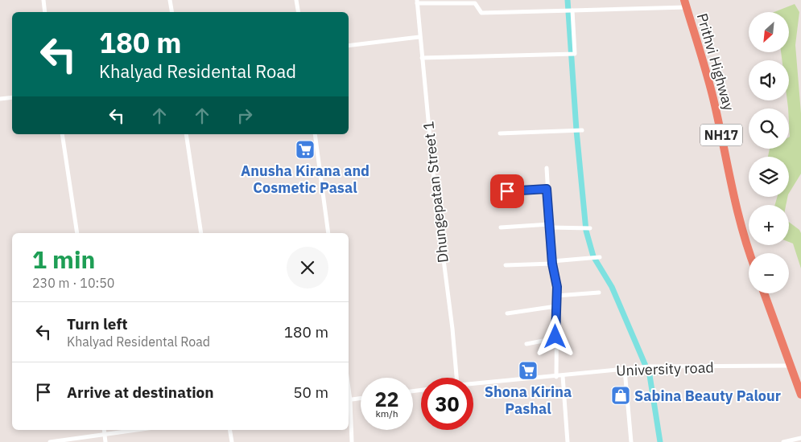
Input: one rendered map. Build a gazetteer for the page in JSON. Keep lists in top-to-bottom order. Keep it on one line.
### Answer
{"streets":{"highway":["Prithvi Highway","NH17"],"street":["Dhungepatan Street 1","University road"]},"places":{"supermarket":["Anusha Kirana and Cosmetic Pasal","Shona Kirina Pashal"],"shop":["Sabina Beauty Palour"]},"north":"bottom left","page":{"map_buttons":["+","−"],"turn":["180 m","Khalyad Residental Road"],"heading":["1 min","230 m · 10:50"],"list":[{"name":"Turn left","note":"Khalyad Residental Road","value":"180 m"},{"name":"Arrive at destination","value":"50 m"}],"speed":"22 km/h","limit":"30"}}
